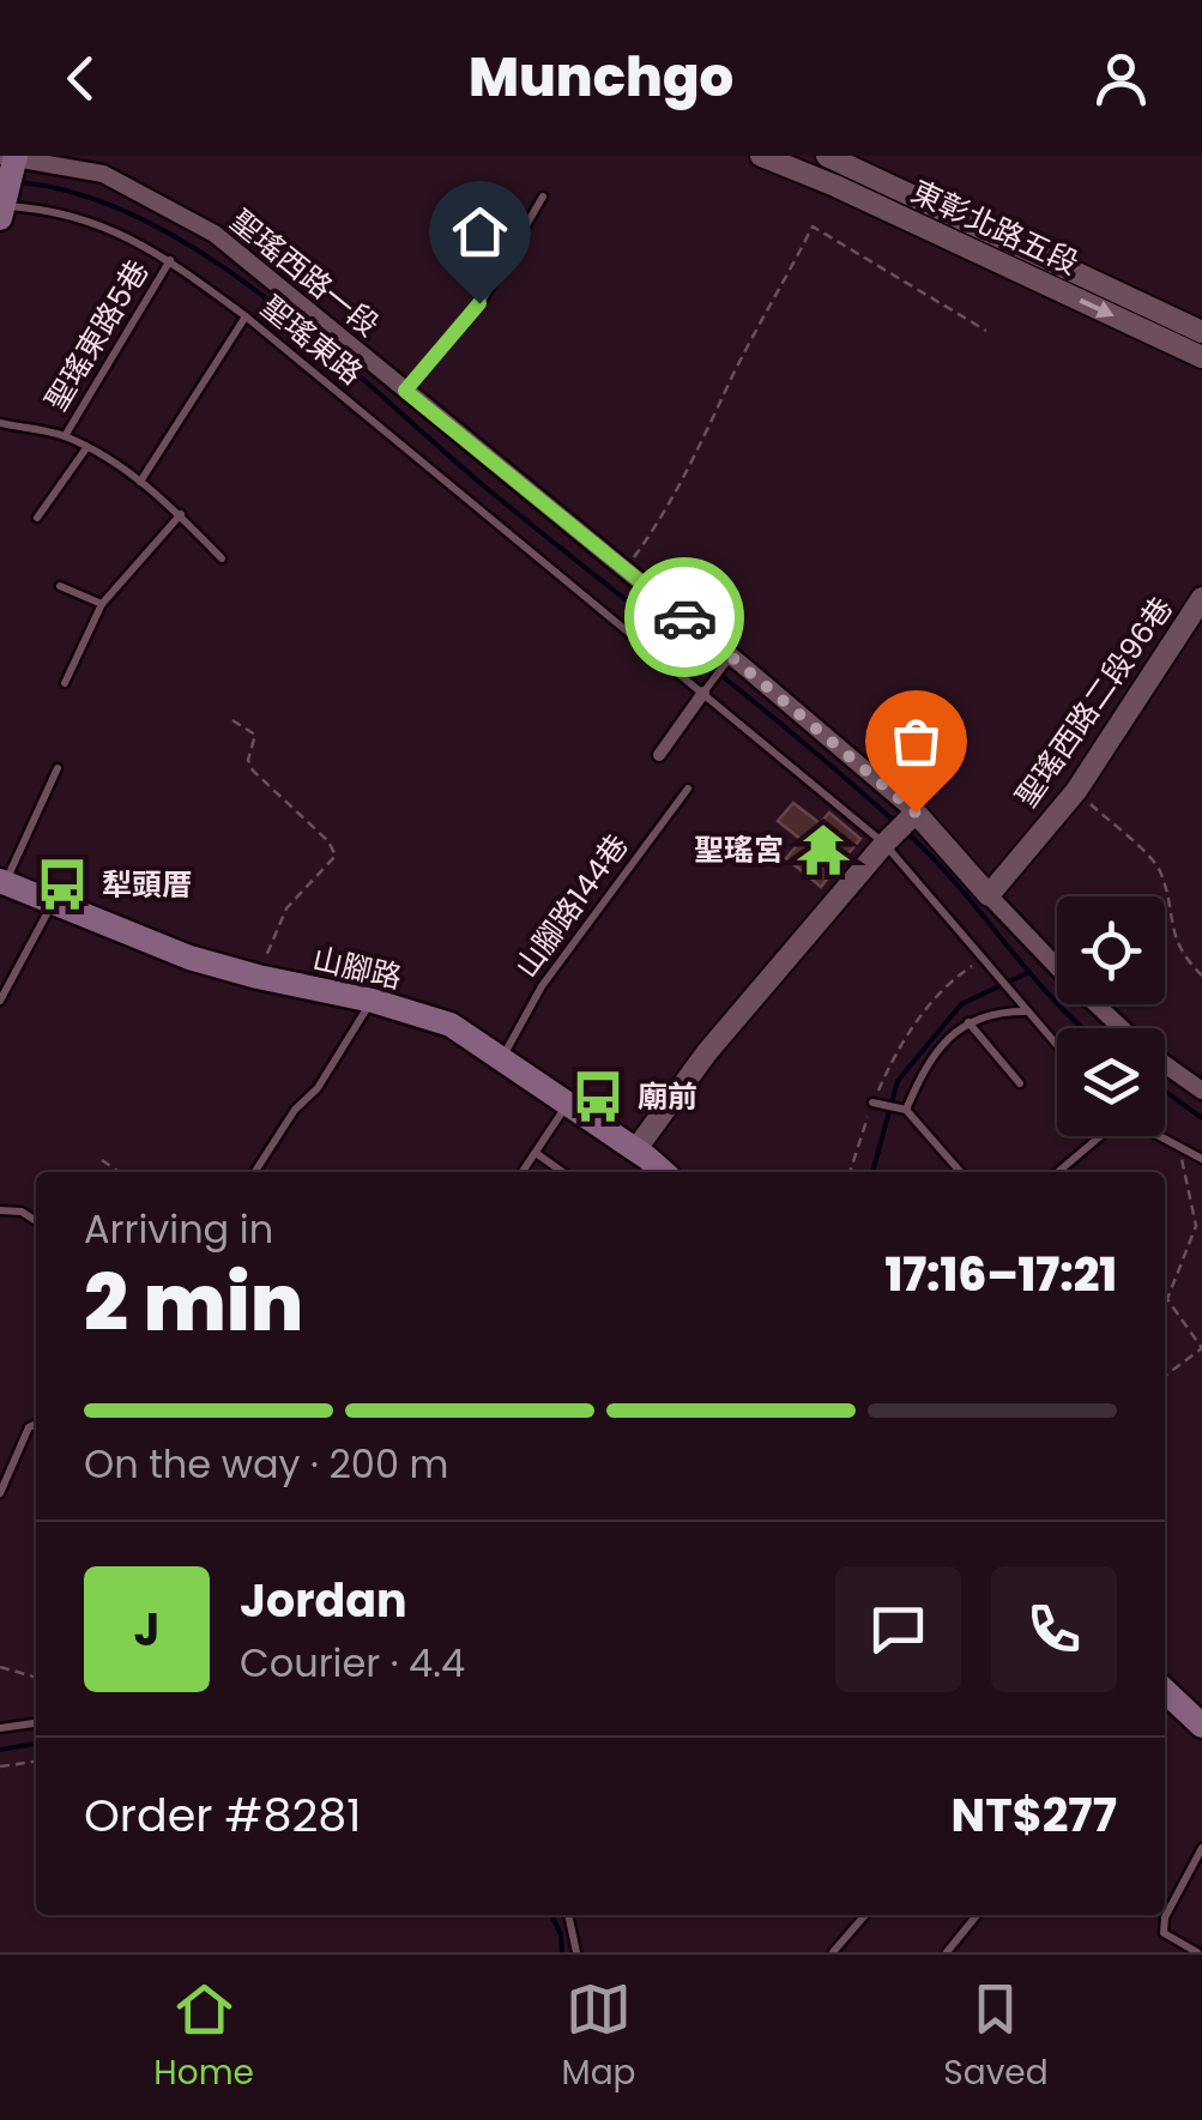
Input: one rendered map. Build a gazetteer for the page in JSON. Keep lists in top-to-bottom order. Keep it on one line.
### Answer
{"streets":{"main road":["山腳路"],"street":["東彰北路五段","聖瑤西路一段","聖瑤西路二段96巷"],"lane":["聖瑤東路5巷","聖瑤東路","山腳路144巷"]},"crossings":[["聖瑤東路5巷","聖瑤東路"],["山腳路144巷","山腳路"]],"places":{"temple":["聖瑤宮"],"bus stop":["犁頭厝","廟前"]},"page":{"header":"Munchgo","heading":["2 min","Arriving in","17:16–17:21"],"panel":["Jordan","Courier · 4.4","Order #8281","NT$277"],"bar":"On the way · 200 m","round":"J","tabs":["Home","Map","Saved"]}}
